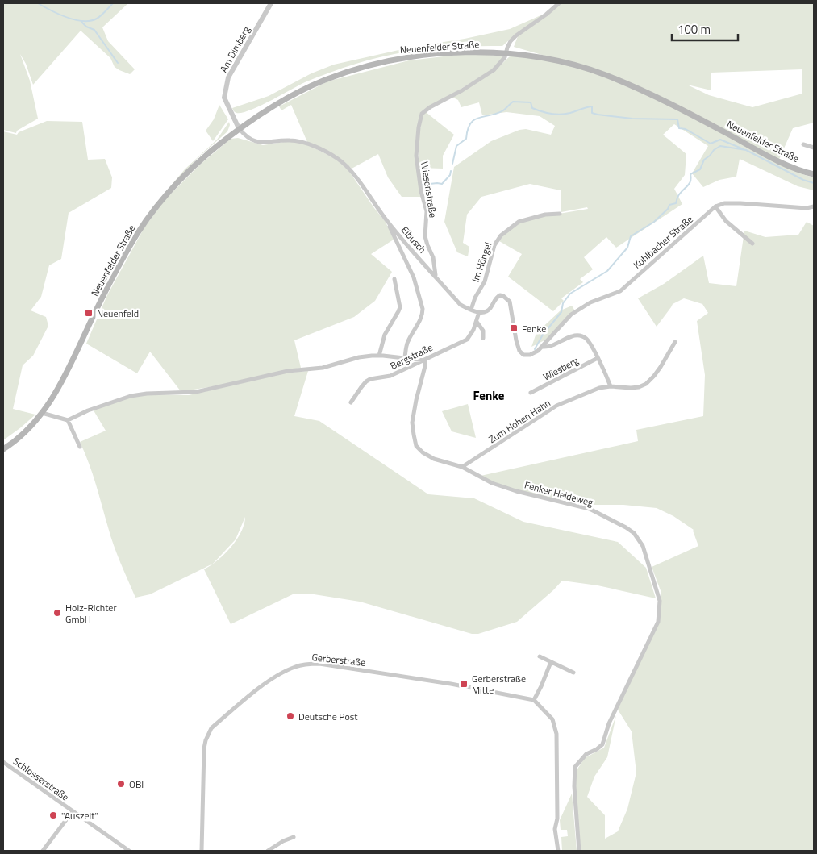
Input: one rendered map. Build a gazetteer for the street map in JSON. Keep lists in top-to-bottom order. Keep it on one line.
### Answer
{"streets":{"main road":["Neuenfelder Straße"],"street":["Am Dimberg","Wiesenstraße","Eibusch","Kuhlbacher Straße","Im Höngel","Bergstraße","Wiesberg","Zum Hohen Hahn","Fenker Heideweg","Gerberstraße","Schlosserstraße"]},"crossings":[["Neuenfelder Straße","Am Dimberg"],["Neuenfelder Straße","Wiesenstraße"],["Neuenfelder Straße","Eibusch"],["Am Dimberg","Eibusch"],["Wiesenstraße","Eibusch"],["Eibusch","Im Höngel"],["Eibusch","Bergstraße"],["Bergstraße","Fenker Heideweg"],["Zum Hohen Hahn","Fenker Heideweg"]],"districts":["Fenke"],"places":{"transit":["Neuenfeld","Fenke","Gerberstraße Mitte"],"other":["Holz-Richter GmbH","Deutsche Post","OBI","\"Auszeit\""]},"scale_bar":"100 m"}
